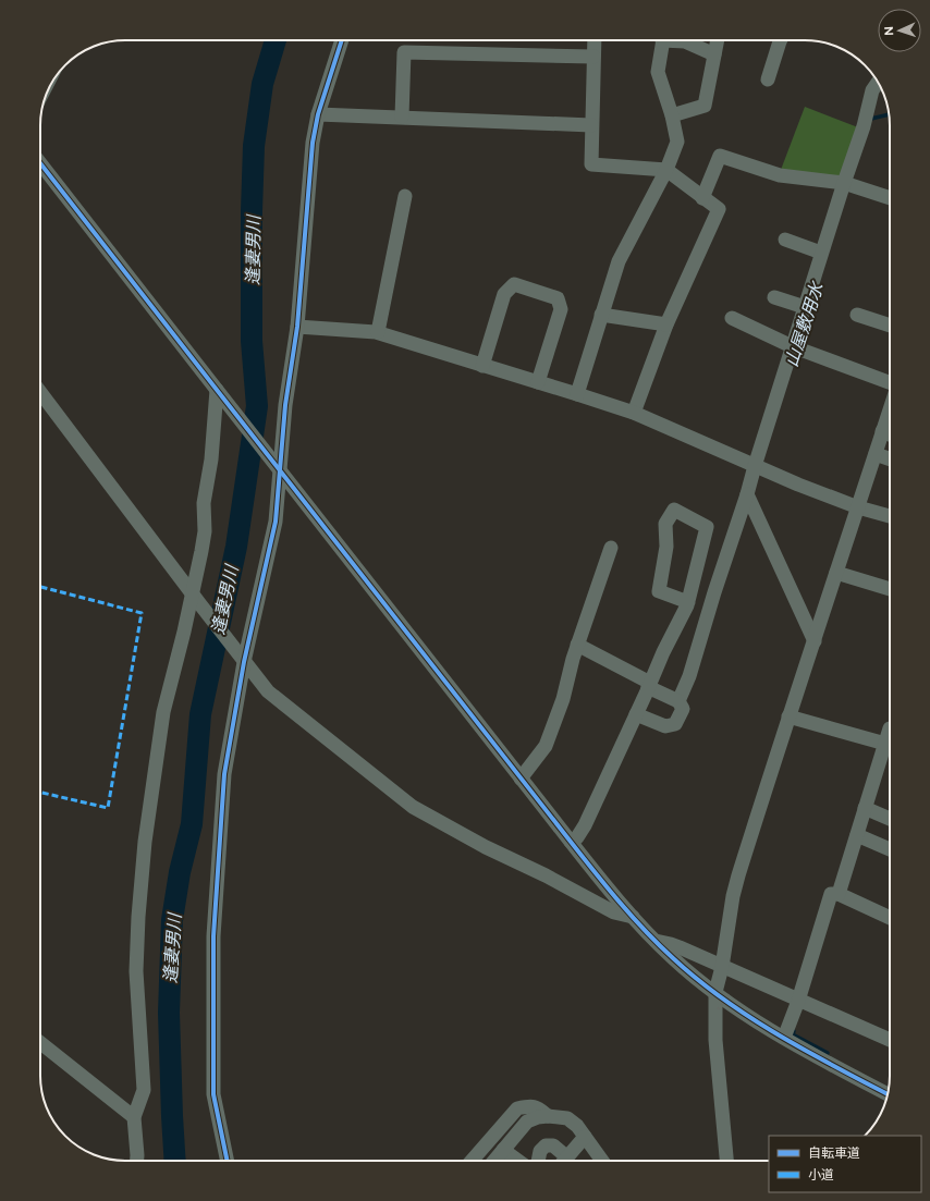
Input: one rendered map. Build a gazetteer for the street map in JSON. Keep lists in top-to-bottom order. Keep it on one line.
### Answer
{"water":["逢妻男川","山屋敷用水"],"legend":["自転車道","小道"],"north":"left"}
